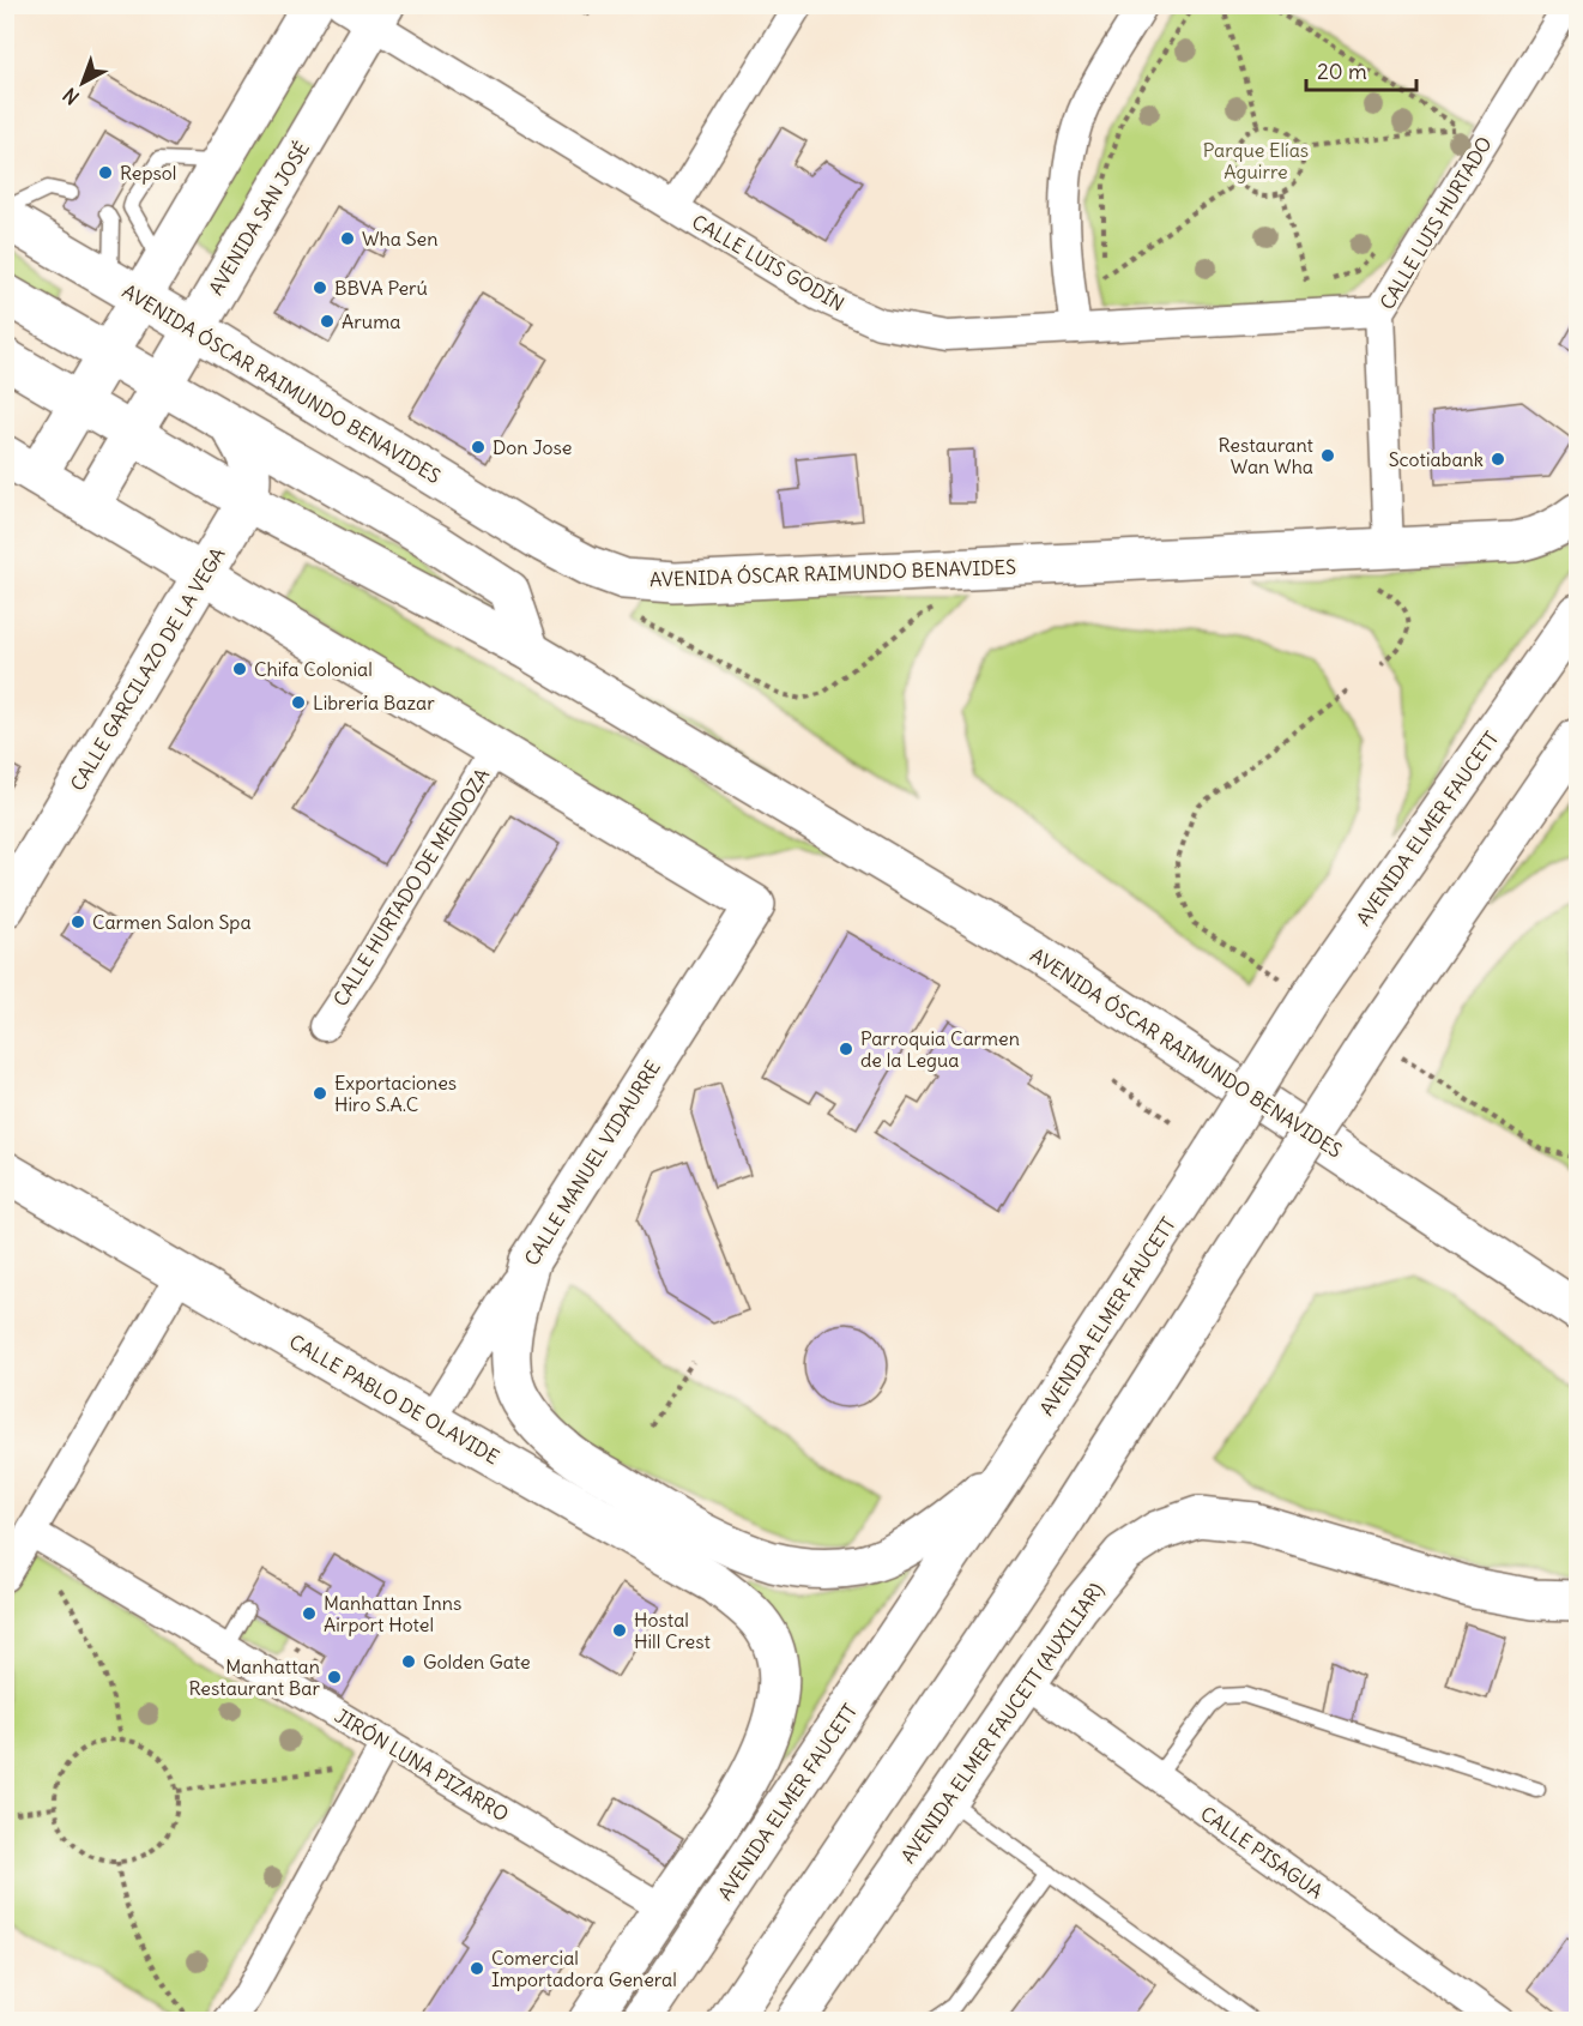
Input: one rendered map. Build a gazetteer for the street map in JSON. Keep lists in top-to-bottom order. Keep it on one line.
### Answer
{"streets":{"main road":["AVENIDA SAN JOSÉ","AVENIDA ÓSCAR RAIMUNDO BENAVIDES","CALLE GARCILAZO DE LA VEGA","AVENIDA ELMER FAUCETT","CALLE MANUEL VIDAURRE","CALLE PABLO DE OLAVIDE","AVENIDA ELMER FAUCETT (AUXILIAR)"],"street":["CALLE LUIS HURTADO","CALLE LUIS GODÍN","CALLE HURTADO DE MENDOZA","JIRÓN LUNA PIZARRO","CALLE PISAGUA"]},"crossings":[["AVENIDA SAN JOSÉ","CALLE LUIS GODÍN"],["AVENIDA SAN JOSÉ","AVENIDA ÓSCAR RAIMUNDO BENAVIDES"],["CALLE LUIS HURTADO","CALLE LUIS GODÍN"],["CALLE LUIS HURTADO","AVENIDA ÓSCAR RAIMUNDO BENAVIDES"],["AVENIDA ÓSCAR RAIMUNDO BENAVIDES","CALLE GARCILAZO DE LA VEGA"],["CALLE HURTADO DE MENDOZA","CALLE MANUEL VIDAURRE"],["CALLE MANUEL VIDAURRE","CALLE PABLO DE OLAVIDE"],["CALLE PABLO DE OLAVIDE","JIRÓN LUNA PIZARRO"],["AVENIDA ELMER FAUCETT (AUXILIAR)","CALLE PISAGUA"]],"parks":["Parque Elías Aguirre"],"places":["Repsol","Wha Sen","BBVA Perú","Aruma","Don Jose","Restaurant Wan Wha","Scotiabank","Chifa Colonial","Librería Bazar","Carmen Salon Spa","Parroquia Carmen de la Legua","Exportaciones Hiro S.A.C","Manhattan Inns Airport Hotel","Hostal Hill Crest","Golden Gate","Manhattan Restaurant Bar","Comercial Importadora General"],"scale_bar":"20 m","north":"bottom left"}
